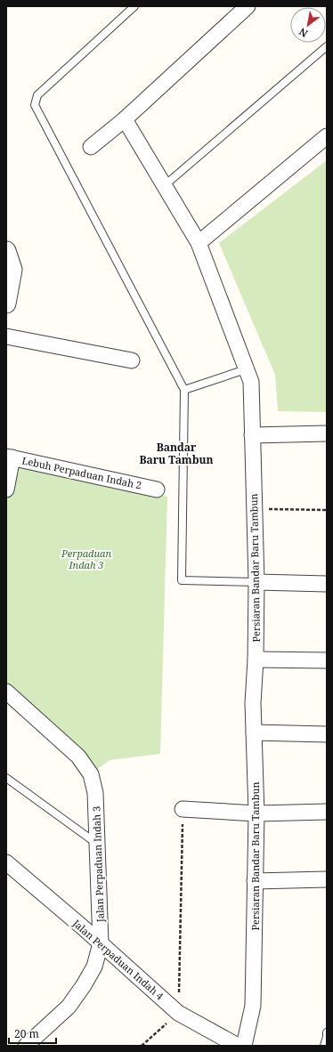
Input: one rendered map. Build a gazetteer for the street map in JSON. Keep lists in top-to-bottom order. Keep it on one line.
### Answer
{"streets":{"street":["Lebuh Perpaduan Indah 2","Persiaran Bandar Baru Tambun","Jalan Perpaduan Indah 3","Jalan Perpaduan Indah 4"]},"crossings":[["Jalan Perpaduan Indah 3","Jalan Perpaduan Indah 4"]],"districts":["Bandar Baru Tambun"],"parks":["Perpaduan Indah 3"],"scale_bar":"20 m","north":"bottom left"}
